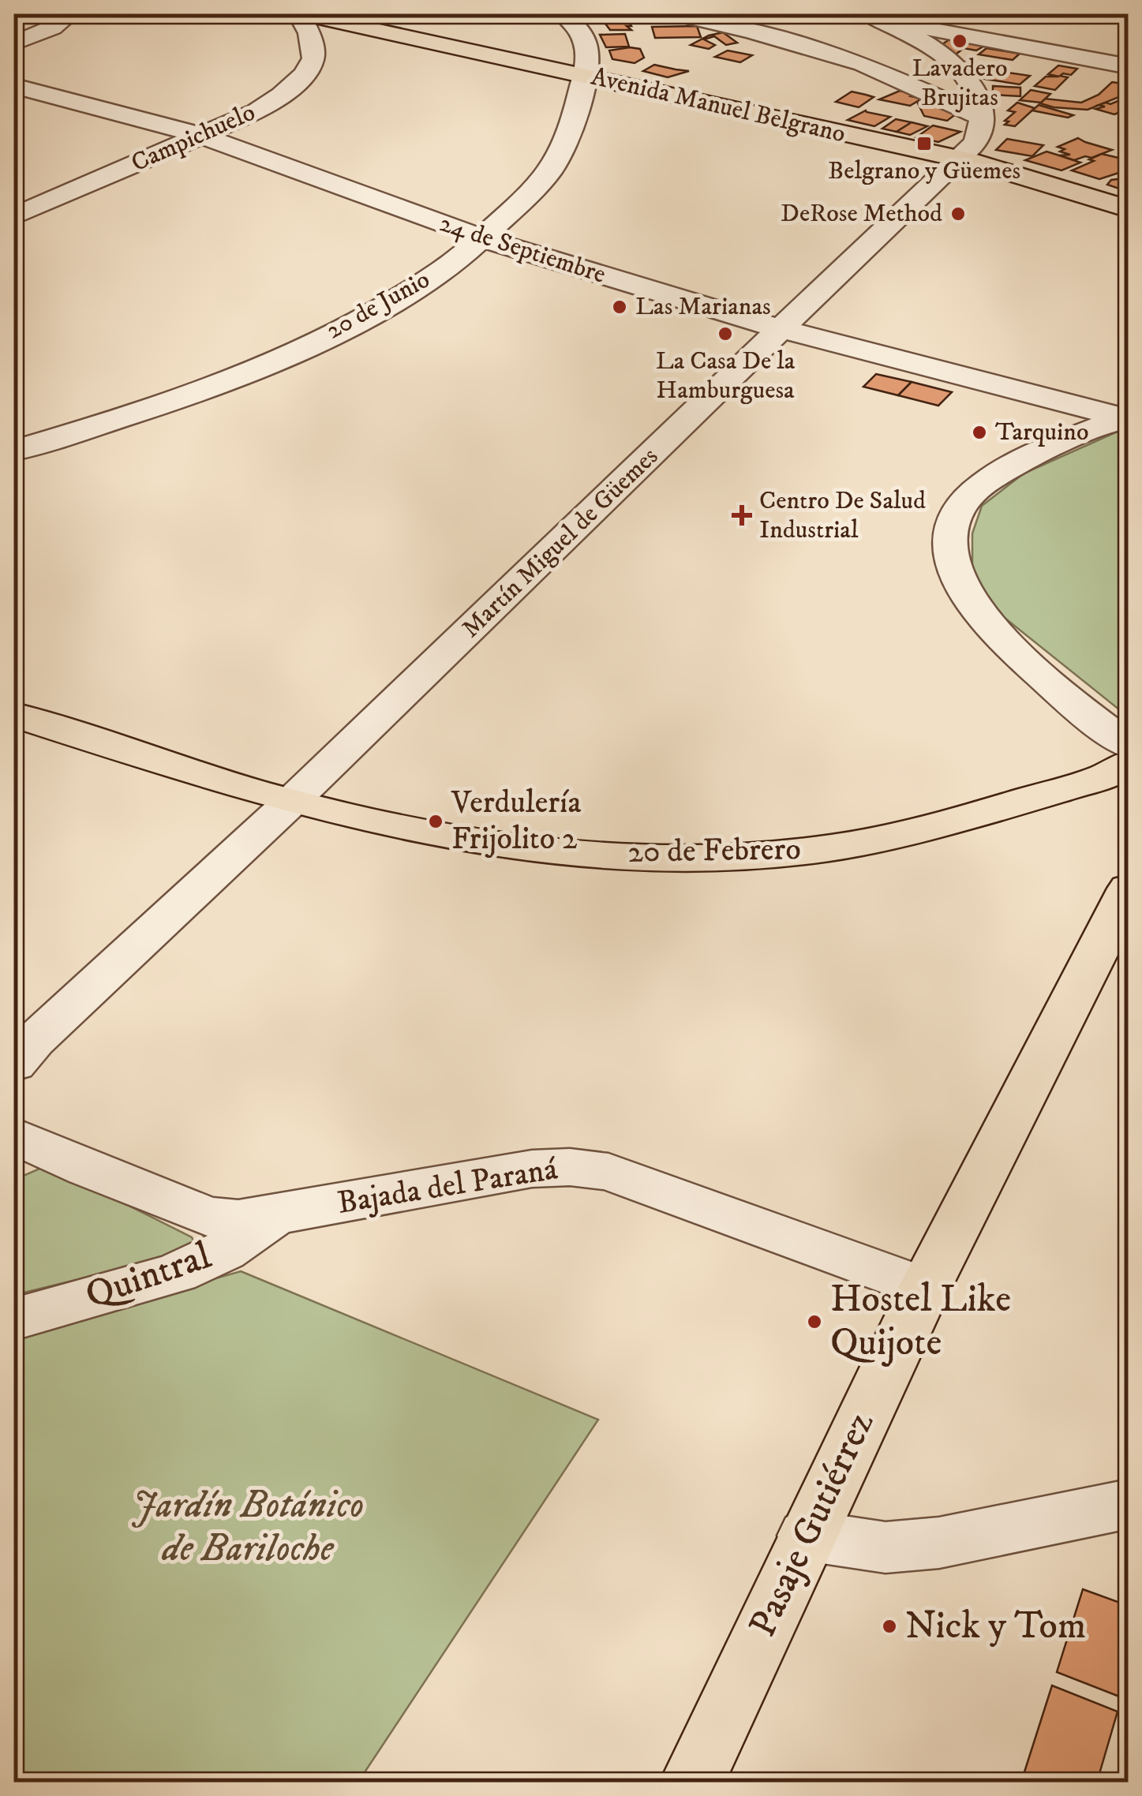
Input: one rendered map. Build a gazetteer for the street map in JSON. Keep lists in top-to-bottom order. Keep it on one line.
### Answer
{"streets":{"main road":["Avenida Manuel Belgrano","20 de Febrero","Pasaje Gutiérrez"],"street":["Campichuelo","24 de Septiembre","20 de Junio","Martín Miguel de Güemes","Bajada del Paraná","Quintral"]},"crossings":[["Avenida Manuel Belgrano","Campichuelo"],["Avenida Manuel Belgrano","20 de Junio"],["Avenida Manuel Belgrano","Martín Miguel de Güemes"],["Campichuelo","24 de Septiembre"],["24 de Septiembre","20 de Junio"],["24 de Septiembre","Martín Miguel de Güemes"],["Martín Miguel de Güemes","20 de Febrero"],["Bajada del Paraná","Quintral"],["Bajada del Paraná","Pasaje Gutiérrez"]],"parks":["Jardín Botánico de Bariloche"],"places":{"other":["Lavadero Brujitas","DeRose Method","Las Marianas","La Casa De la Hamburguesa","Tarquino","Verdulería Frijolito 2","Hostel Like Quijote","Nick y Tom"],"transit":["Belgrano y Güemes"],"health":["Centro De Salud Industrial"]}}
